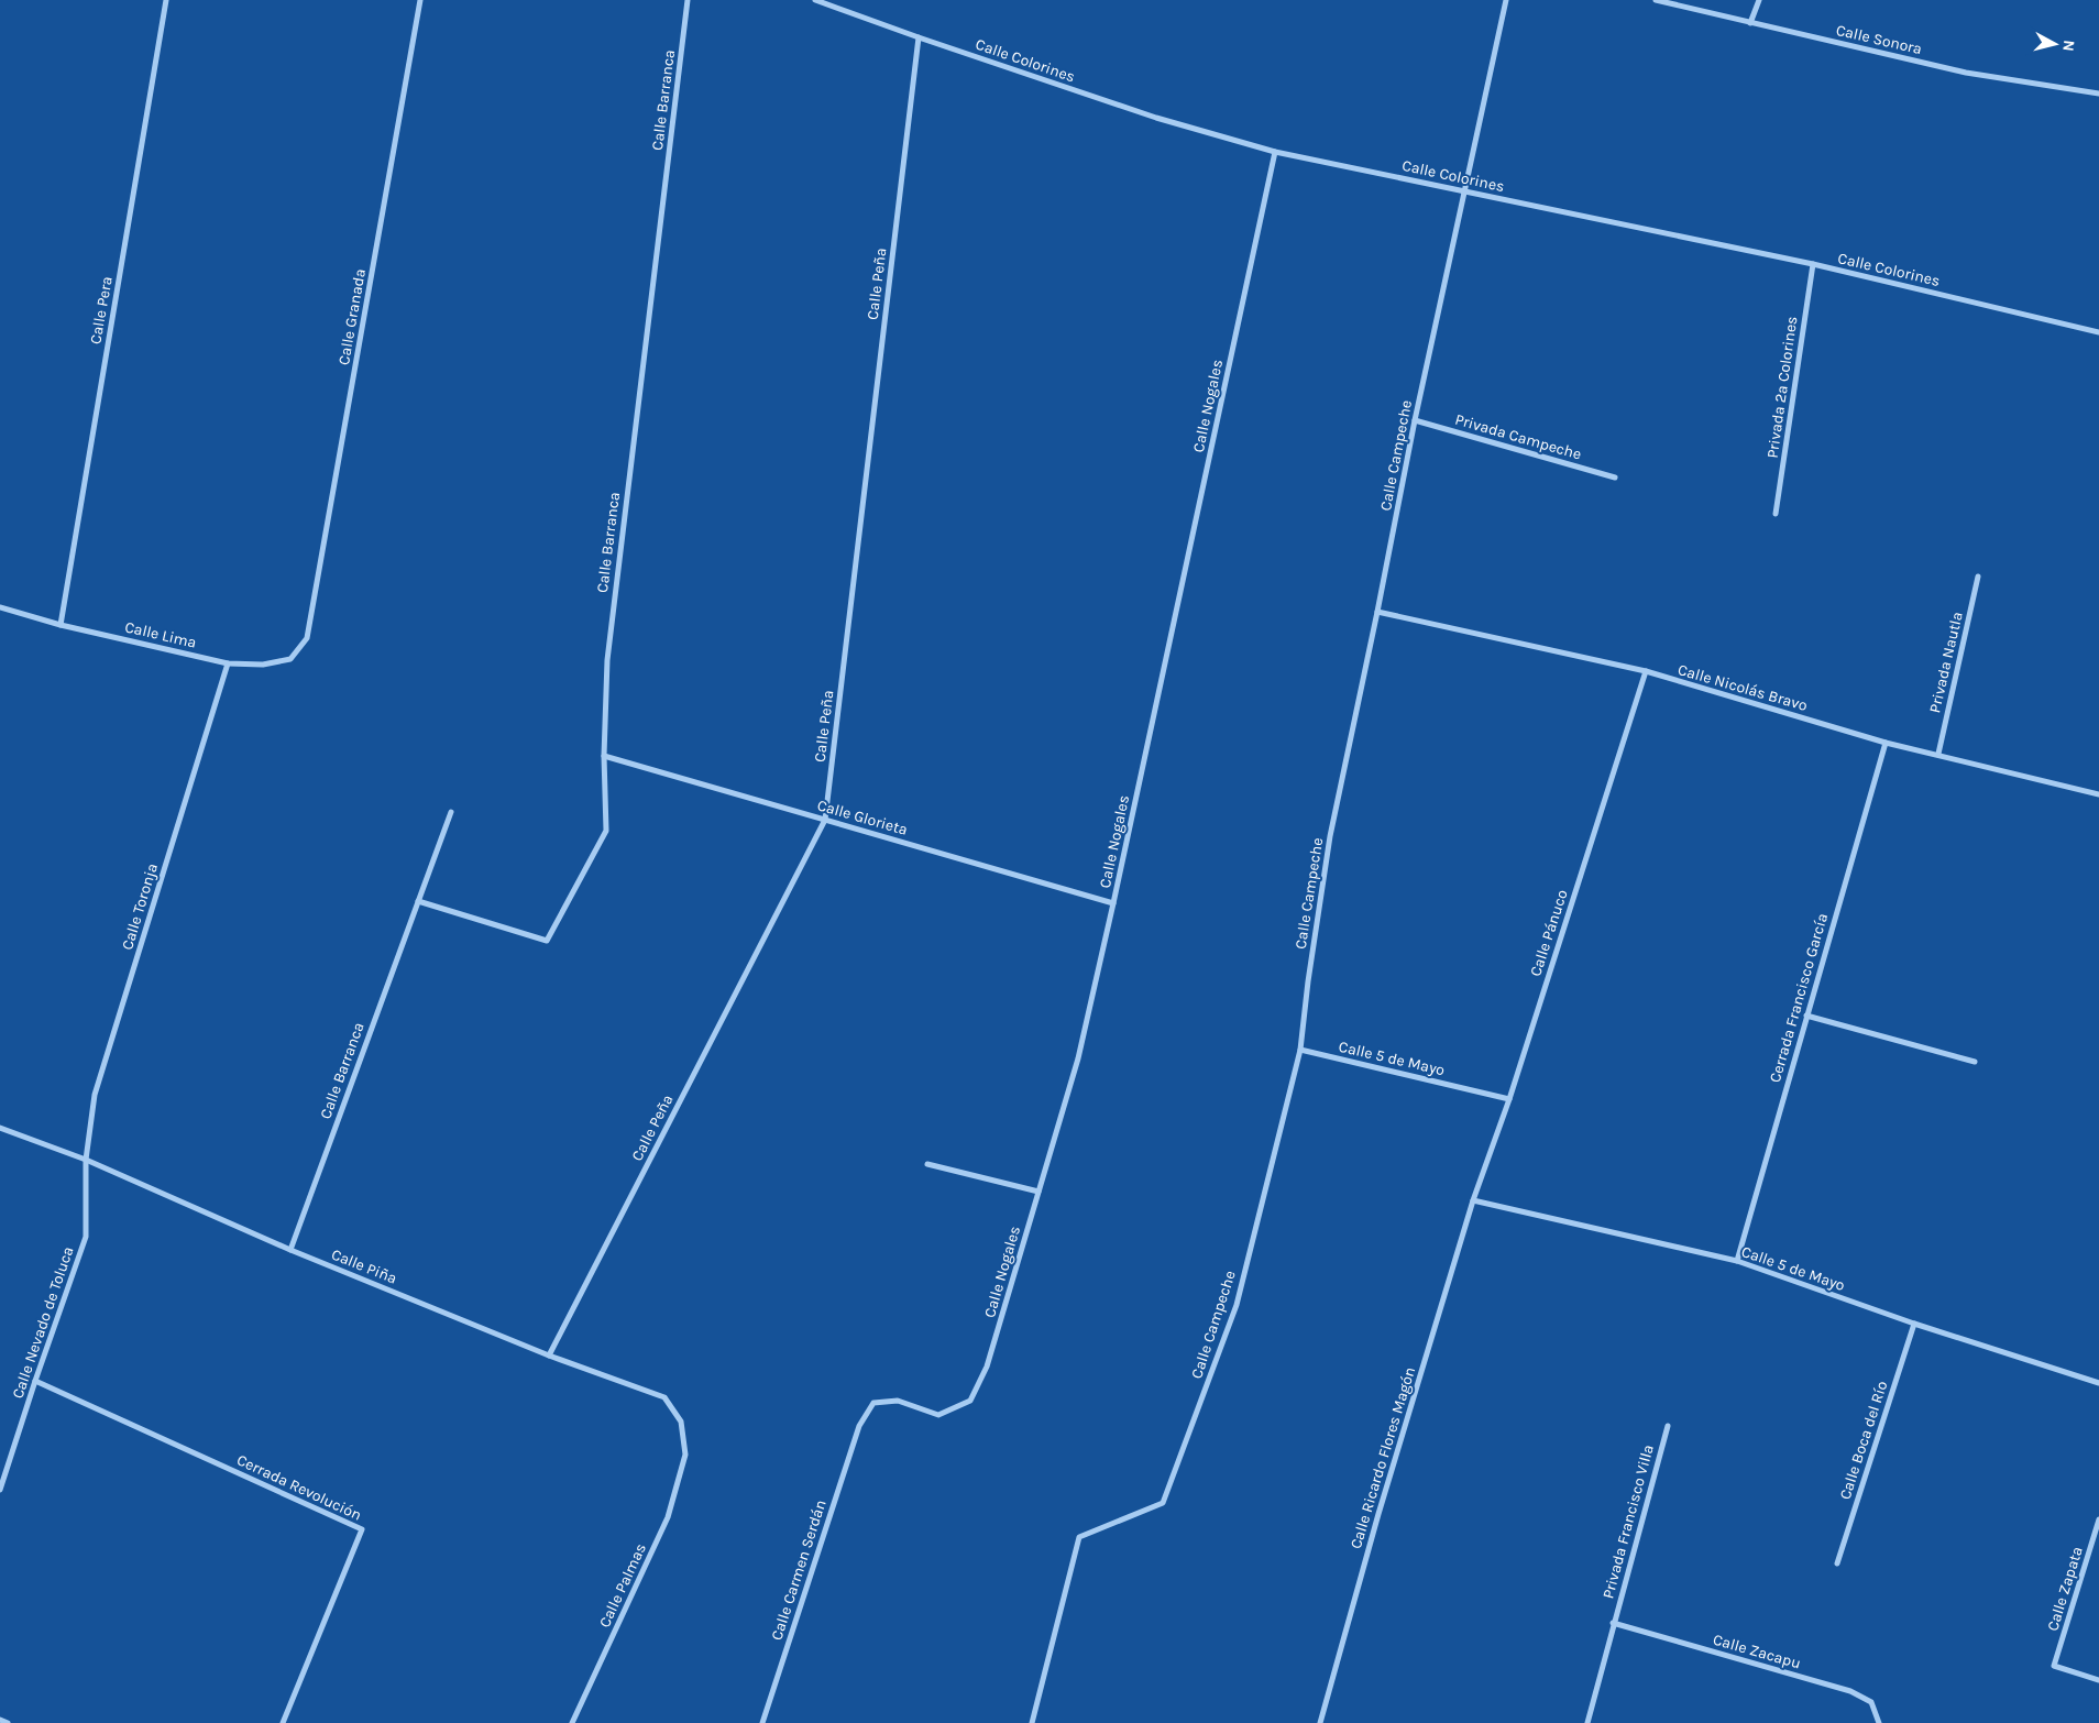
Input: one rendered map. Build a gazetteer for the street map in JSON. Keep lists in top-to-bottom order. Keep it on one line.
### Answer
{"streets":{"street":["Calle Sonora","Calle Colorines","Calle Barranca","Calle Peña","Calle Pera","Calle Granada","Privada 2ª Colorines","Calle Nogales","Privada Campeche","Calle Campeche","Calle Lima","Privada Nautla","Calle Nicolás Bravo","Calle Glorieta","Calle Toronja","Calle Pánuco","Cerrada Francisco García","Calle 5 de Mayo","Calle Piña","Calle Nevado de Toluca","Calle Boca del Río","Calle Ricardo Flores Magón","Cerrada Revolución","Privada Francisco Villa","Calle Carmen Serdán","Calle Palmas","Calle Zapata","Calle Zacapu"]},"crossings":[["Calle Colorines","Calle Peña"],["Calle Colorines","Privada 2ª Colorines"],["Calle Colorines","Calle Nogales"],["Calle Colorines","Calle Campeche"],["Calle Barranca","Calle Glorieta"],["Calle Barranca","Calle Piña"],["Calle Peña","Calle Glorieta"],["Calle Peña","Calle Piña"],["Calle Pera","Calle Lima"],["Calle Granada","Calle Lima"],["Calle Nogales","Calle Glorieta"],["Calle Nogales","Calle Carmen Serdán"],["Privada Campeche","Calle Campeche"],["Calle Campeche","Calle Nicolás Bravo"],["Calle Campeche","Calle 5 de Mayo"],["Calle Lima","Calle Toronja"],["Privada Nautla","Calle Nicolás Bravo"],["Calle Nicolás Bravo","Calle Pánuco"],["Calle Nicolás Bravo","Cerrada Francisco García"],["Calle Toronja","Calle Piña"],["Calle Toronja","Calle Nevado de Toluca"],["Calle Pánuco","Calle 5 de Mayo"],["Calle Pánuco","Calle Ricardo Flores Magón"],["Cerrada Francisco García","Calle 5 de Mayo"],["Calle 5 de Mayo","Calle Boca del Río"],["Calle 5 de Mayo","Calle Ricardo Flores Magón"],["Calle Piña","Calle Nevado de Toluca"],["Calle Piña","Calle Palmas"],["Calle Nevado de Toluca","Cerrada Revolución"],["Privada Francisco Villa","Calle Zacapu"]],"north":"right"}
